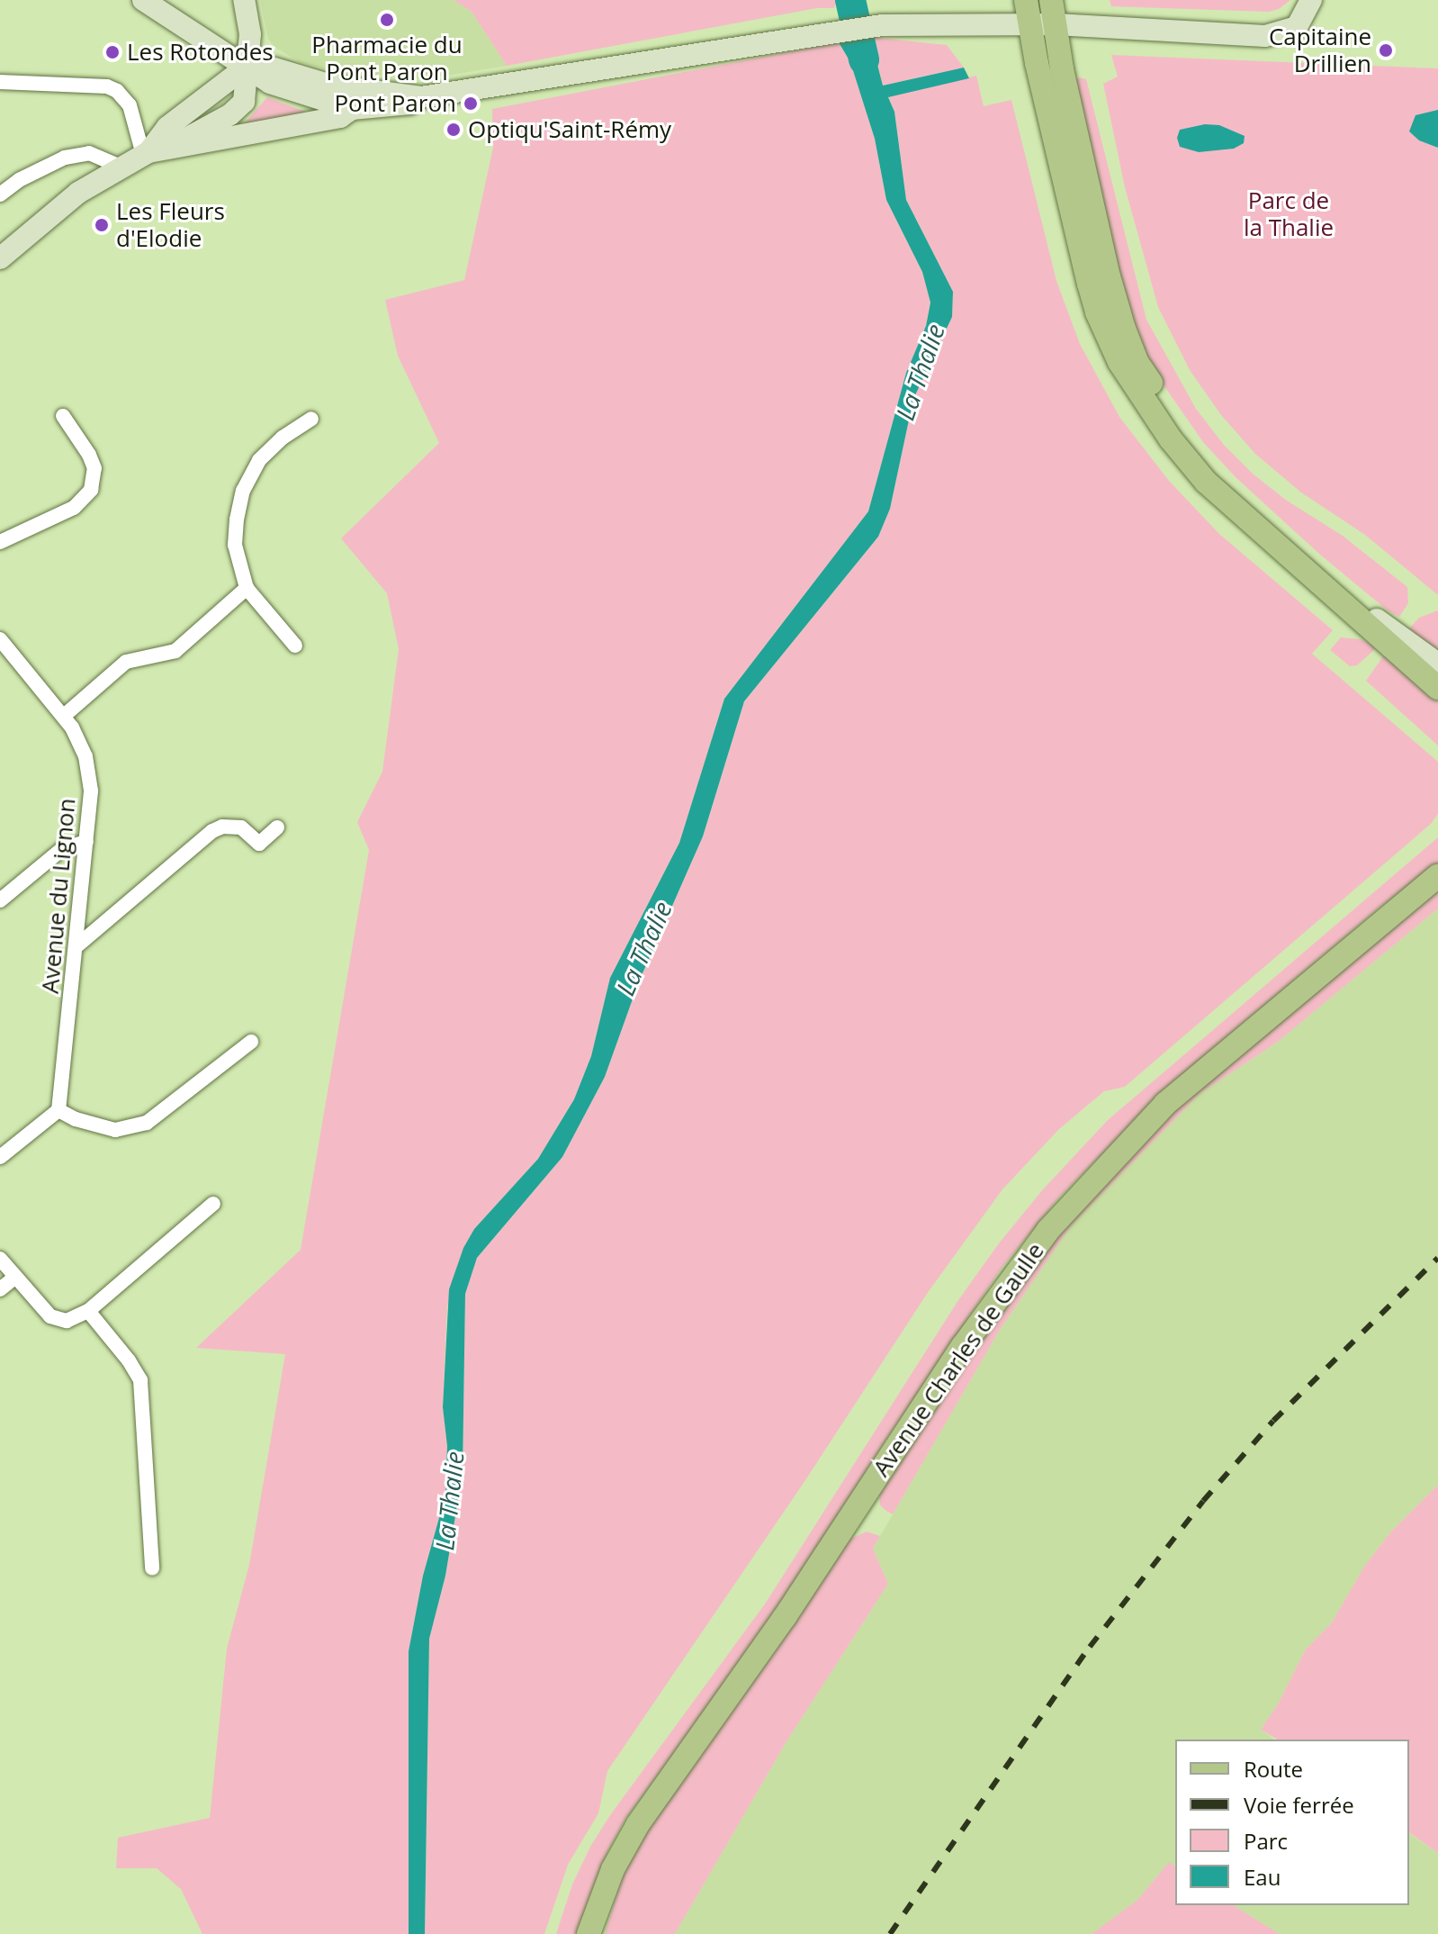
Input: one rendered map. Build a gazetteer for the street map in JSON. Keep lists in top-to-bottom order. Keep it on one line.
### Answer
{"streets":{"main road":["Avenue Charles de Gaulle"],"street":["Avenue du Lignon"]},"water":["La Thalie"],"parks":["Parc de la Thalie"],"places":["Pharmacie du Pont Paron","Capitaine Drillien","Les Rotondes","Pont Paron","Optiqu'Saint-Rémy","Les Fleurs d'Elodie"],"legend":["Route","Voie ferrée","Parc","Eau"]}
